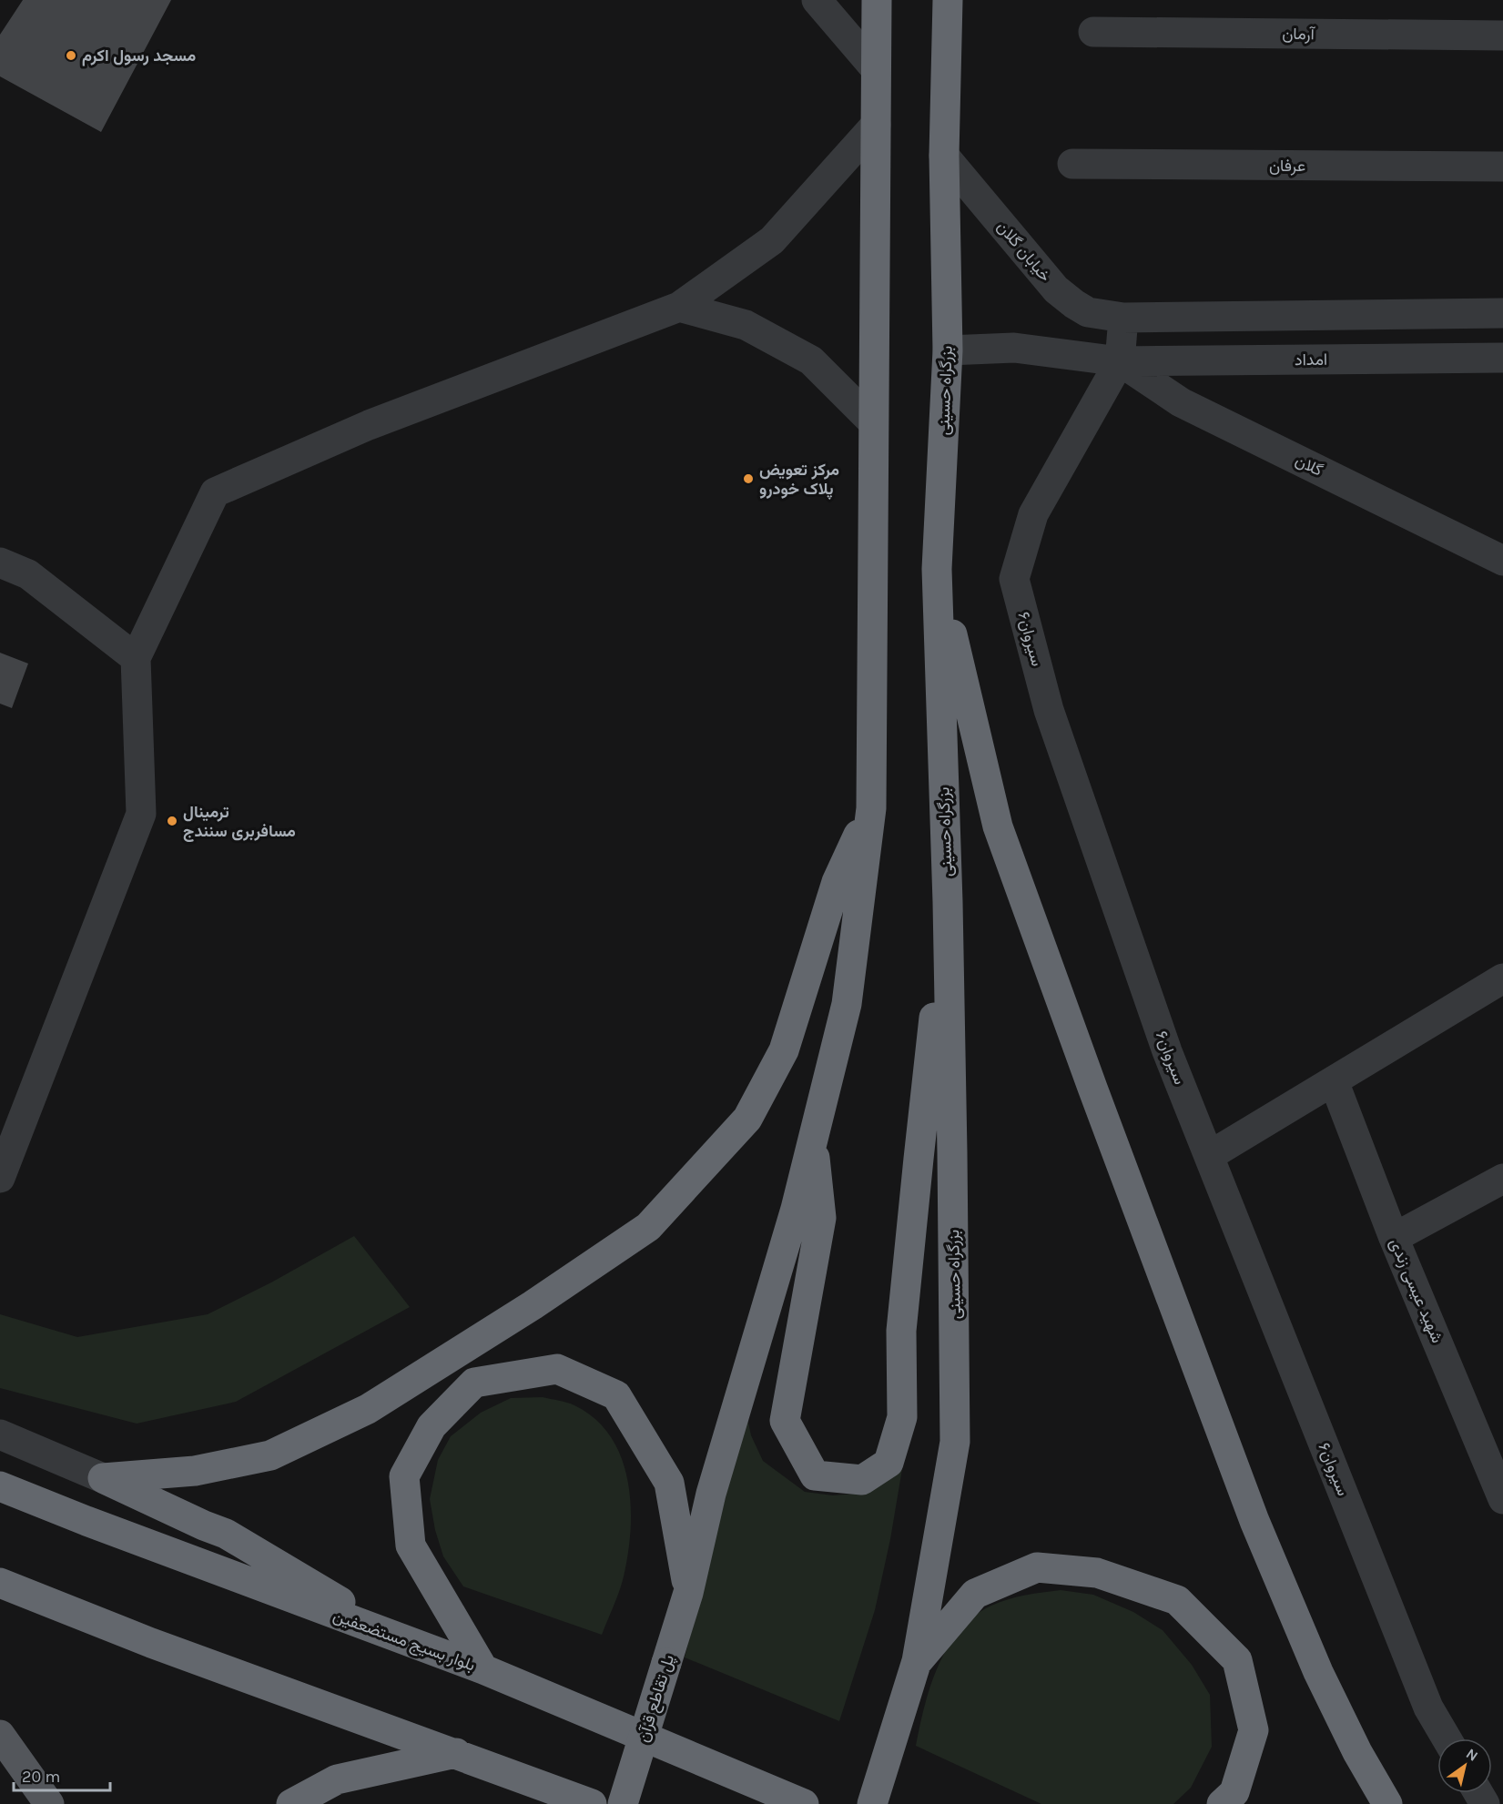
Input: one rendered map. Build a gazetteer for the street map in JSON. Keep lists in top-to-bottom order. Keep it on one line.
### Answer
{"streets":{"highway":["بزرگراه حسینی","بلوار بسیج مستضعفین","پل تقاطع قرآن"],"street":["آرمان","عرفان","خیابان گلان","امداد","گلان","سیروان۶","شهید عیسی زندی"]},"crossings":[["خیابان گلان","بزرگراه حسینی"],["امداد","گلان"],["امداد","سیروان۶"],["گلان","سیروان۶"]],"places":["مسجد رسول اکرم","مرکز تعویض پلاک خودرو","ترمینال مسافربری سنندج"],"scale_bar":"20 m","north":"top right"}
